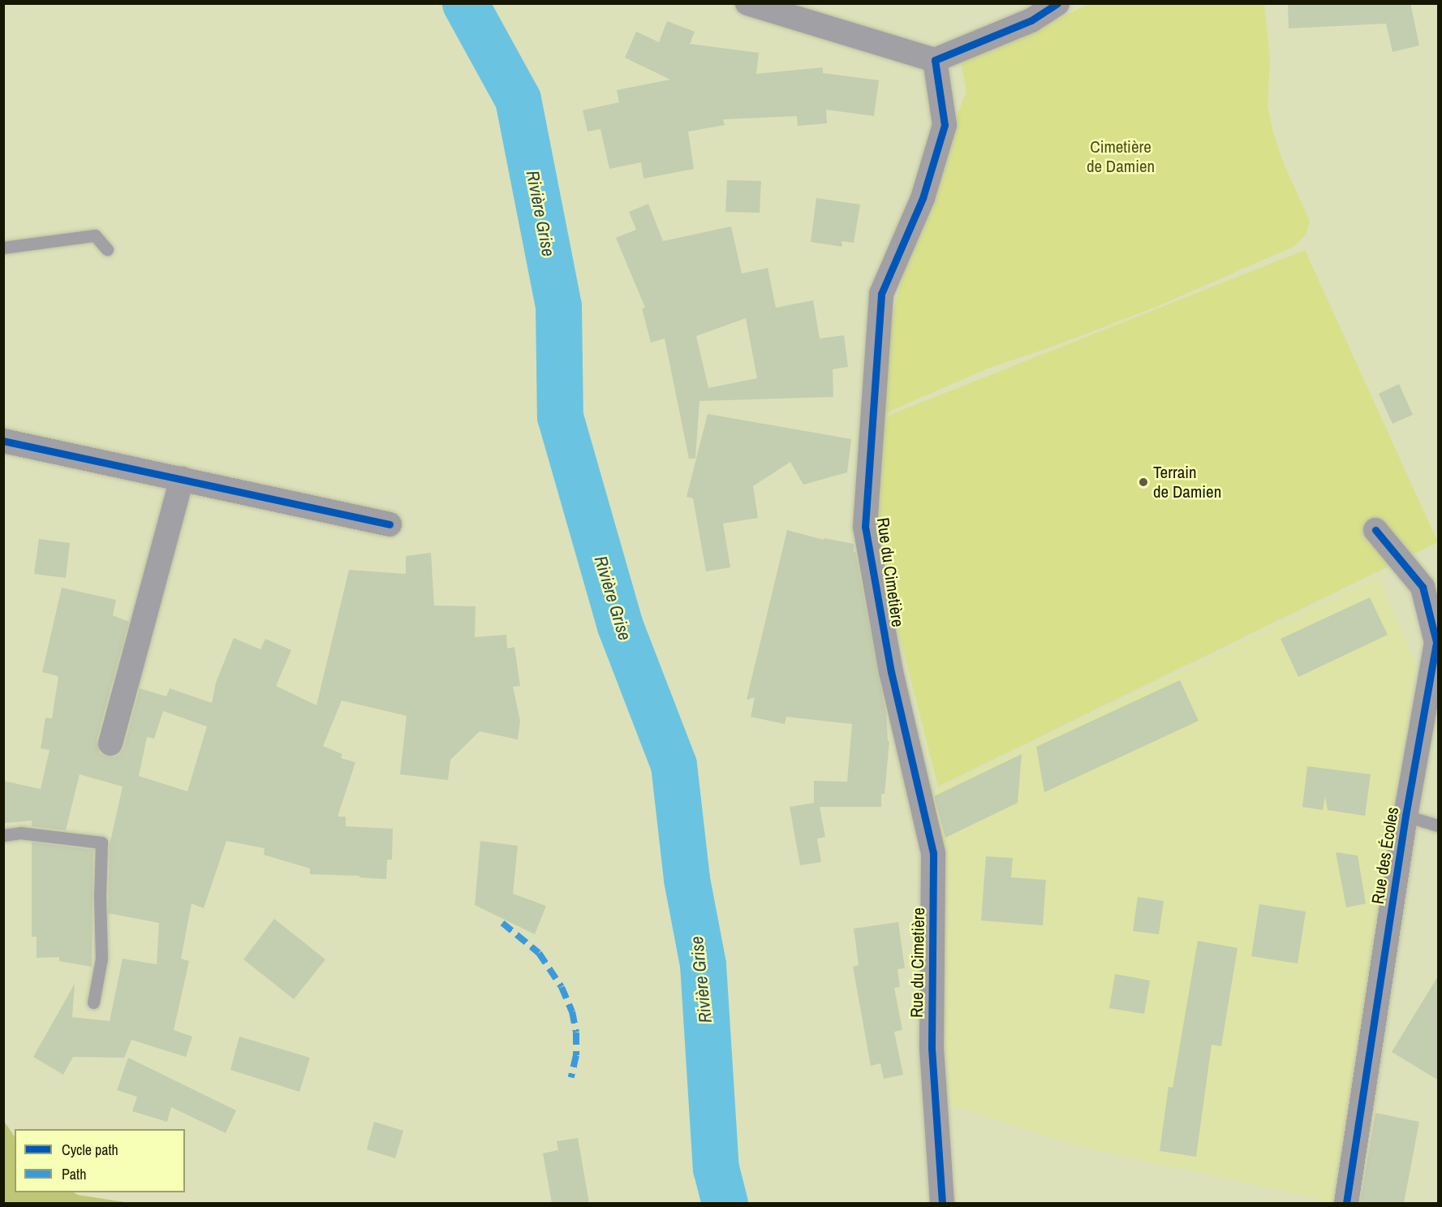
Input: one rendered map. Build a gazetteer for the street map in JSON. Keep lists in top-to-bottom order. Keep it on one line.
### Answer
{"streets":{"street":["Rue du Cimetière","Rue des Écoles"]},"water":["Rivière Grise"],"parks":["Cimetière de Damien"],"places":["Terrain de Damien"],"legend":["Cycle path","Path"]}
